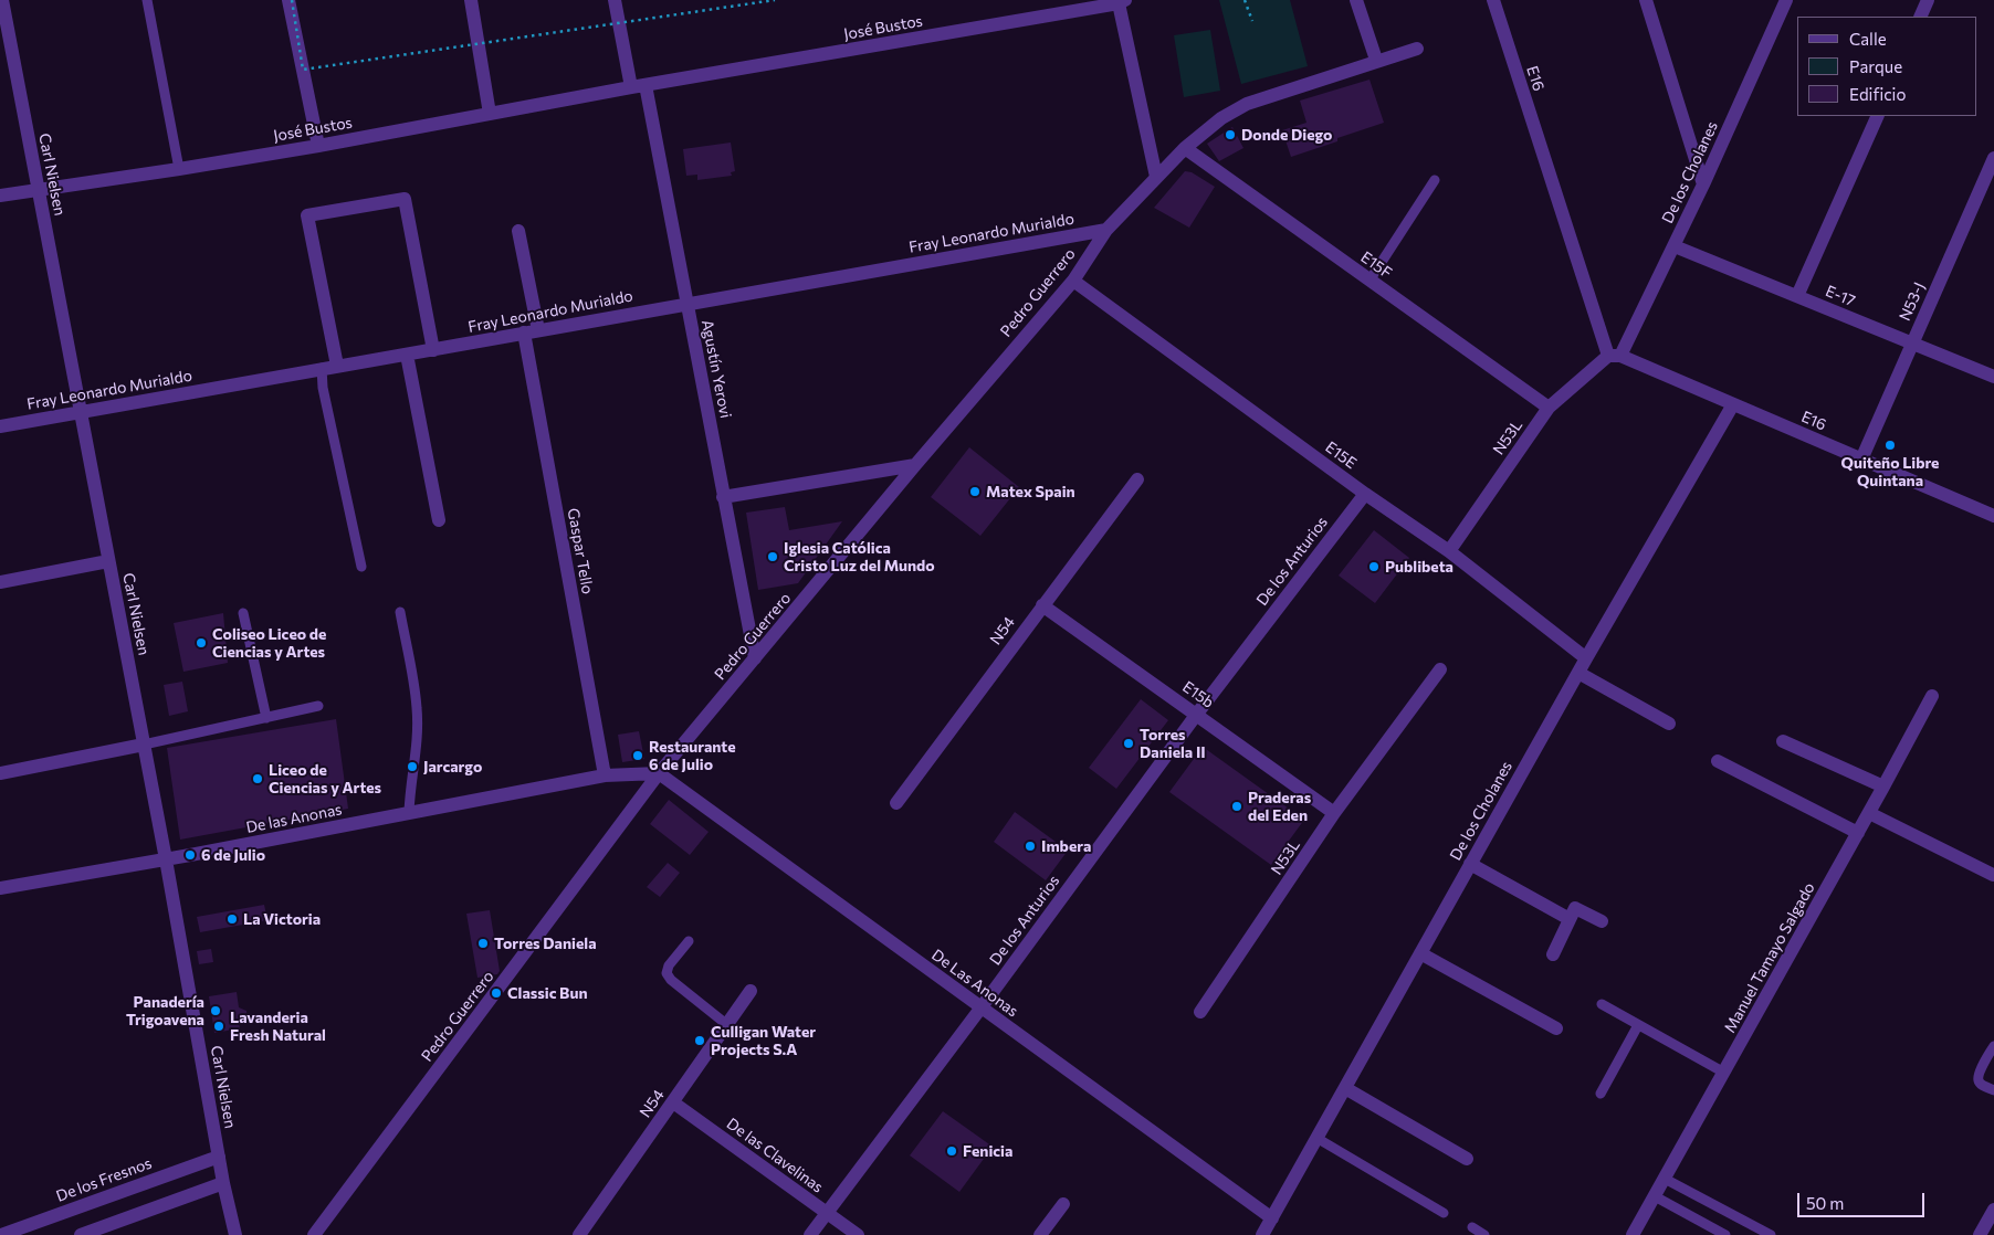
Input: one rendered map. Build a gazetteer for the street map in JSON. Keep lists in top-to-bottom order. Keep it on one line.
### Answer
{"streets":{"street":["José Bustos","E16","De los Cholanes","Carl Nielsen","Fray Leonardo Murialdo","E15F","Pedro Guerrero","E-17","N53-J","Agustín Yerovi","N53L","E15E","Gaspar Tello","De los Anturios","N54","E15b","De las Anonas","Manuel Tamayo Salgado","De Las Anonas","De las Clavelinas","De los Fresnos"]},"crossings":[["José Bustos","Carl Nielsen"],["José Bustos","Agustín Yerovi"],["E16","De los Cholanes"],["E16","N53-J"],["E16","N53L"],["De los Cholanes","E-17"],["De los Cholanes","N53L"],["De los Cholanes","E15E"],["De los Cholanes","De Las Anonas"],["Carl Nielsen","Fray Leonardo Murialdo"],["Carl Nielsen","De las Anonas"],["Carl Nielsen","De los Fresnos"],["Fray Leonardo Murialdo","Pedro Guerrero"],["Fray Leonardo Murialdo","Agustín Yerovi"],["Fray Leonardo Murialdo","Gaspar Tello"],["E15F","Pedro Guerrero"],["E15F","N53L"],["Pedro Guerrero","Agustín Yerovi"],["Pedro Guerrero","E15E"],["Pedro Guerrero","De las Anonas"],["Pedro Guerrero","De Las Anonas"],["E-17","N53-J"],["N53L","E15E"],["N53L","E15b"],["E15E","De los Anturios"],["Gaspar Tello","De las Anonas"],["De los Anturios","E15b"],["De los Anturios","De Las Anonas"],["De los Anturios","De las Clavelinas"],["N54","E15b"],["N54","De las Clavelinas"],["De las Anonas","De Las Anonas"]],"places":["Donde Diego","Quiteño Libre Quintana","Matex Spain","Iglesia Católica Cristo Luz del Mundo","Publibeta","Coliseo Liceo de Ciencias y Artes","Torres Daniela II","Restaurante 6 de Julio","Jarcargo","Liceo de Ciencias y Artes","Praderas del Eden","Imbera","6 de Julio","La Victoria","Torres Daniela","Classic Bun","Panadería Trigoavena","Lavanderia Fresh Natural","Culligan Water Projects S.A","Fenicia"],"legend":["Calle","Parque","Edificio"],"scale_bar":"50 m"}
